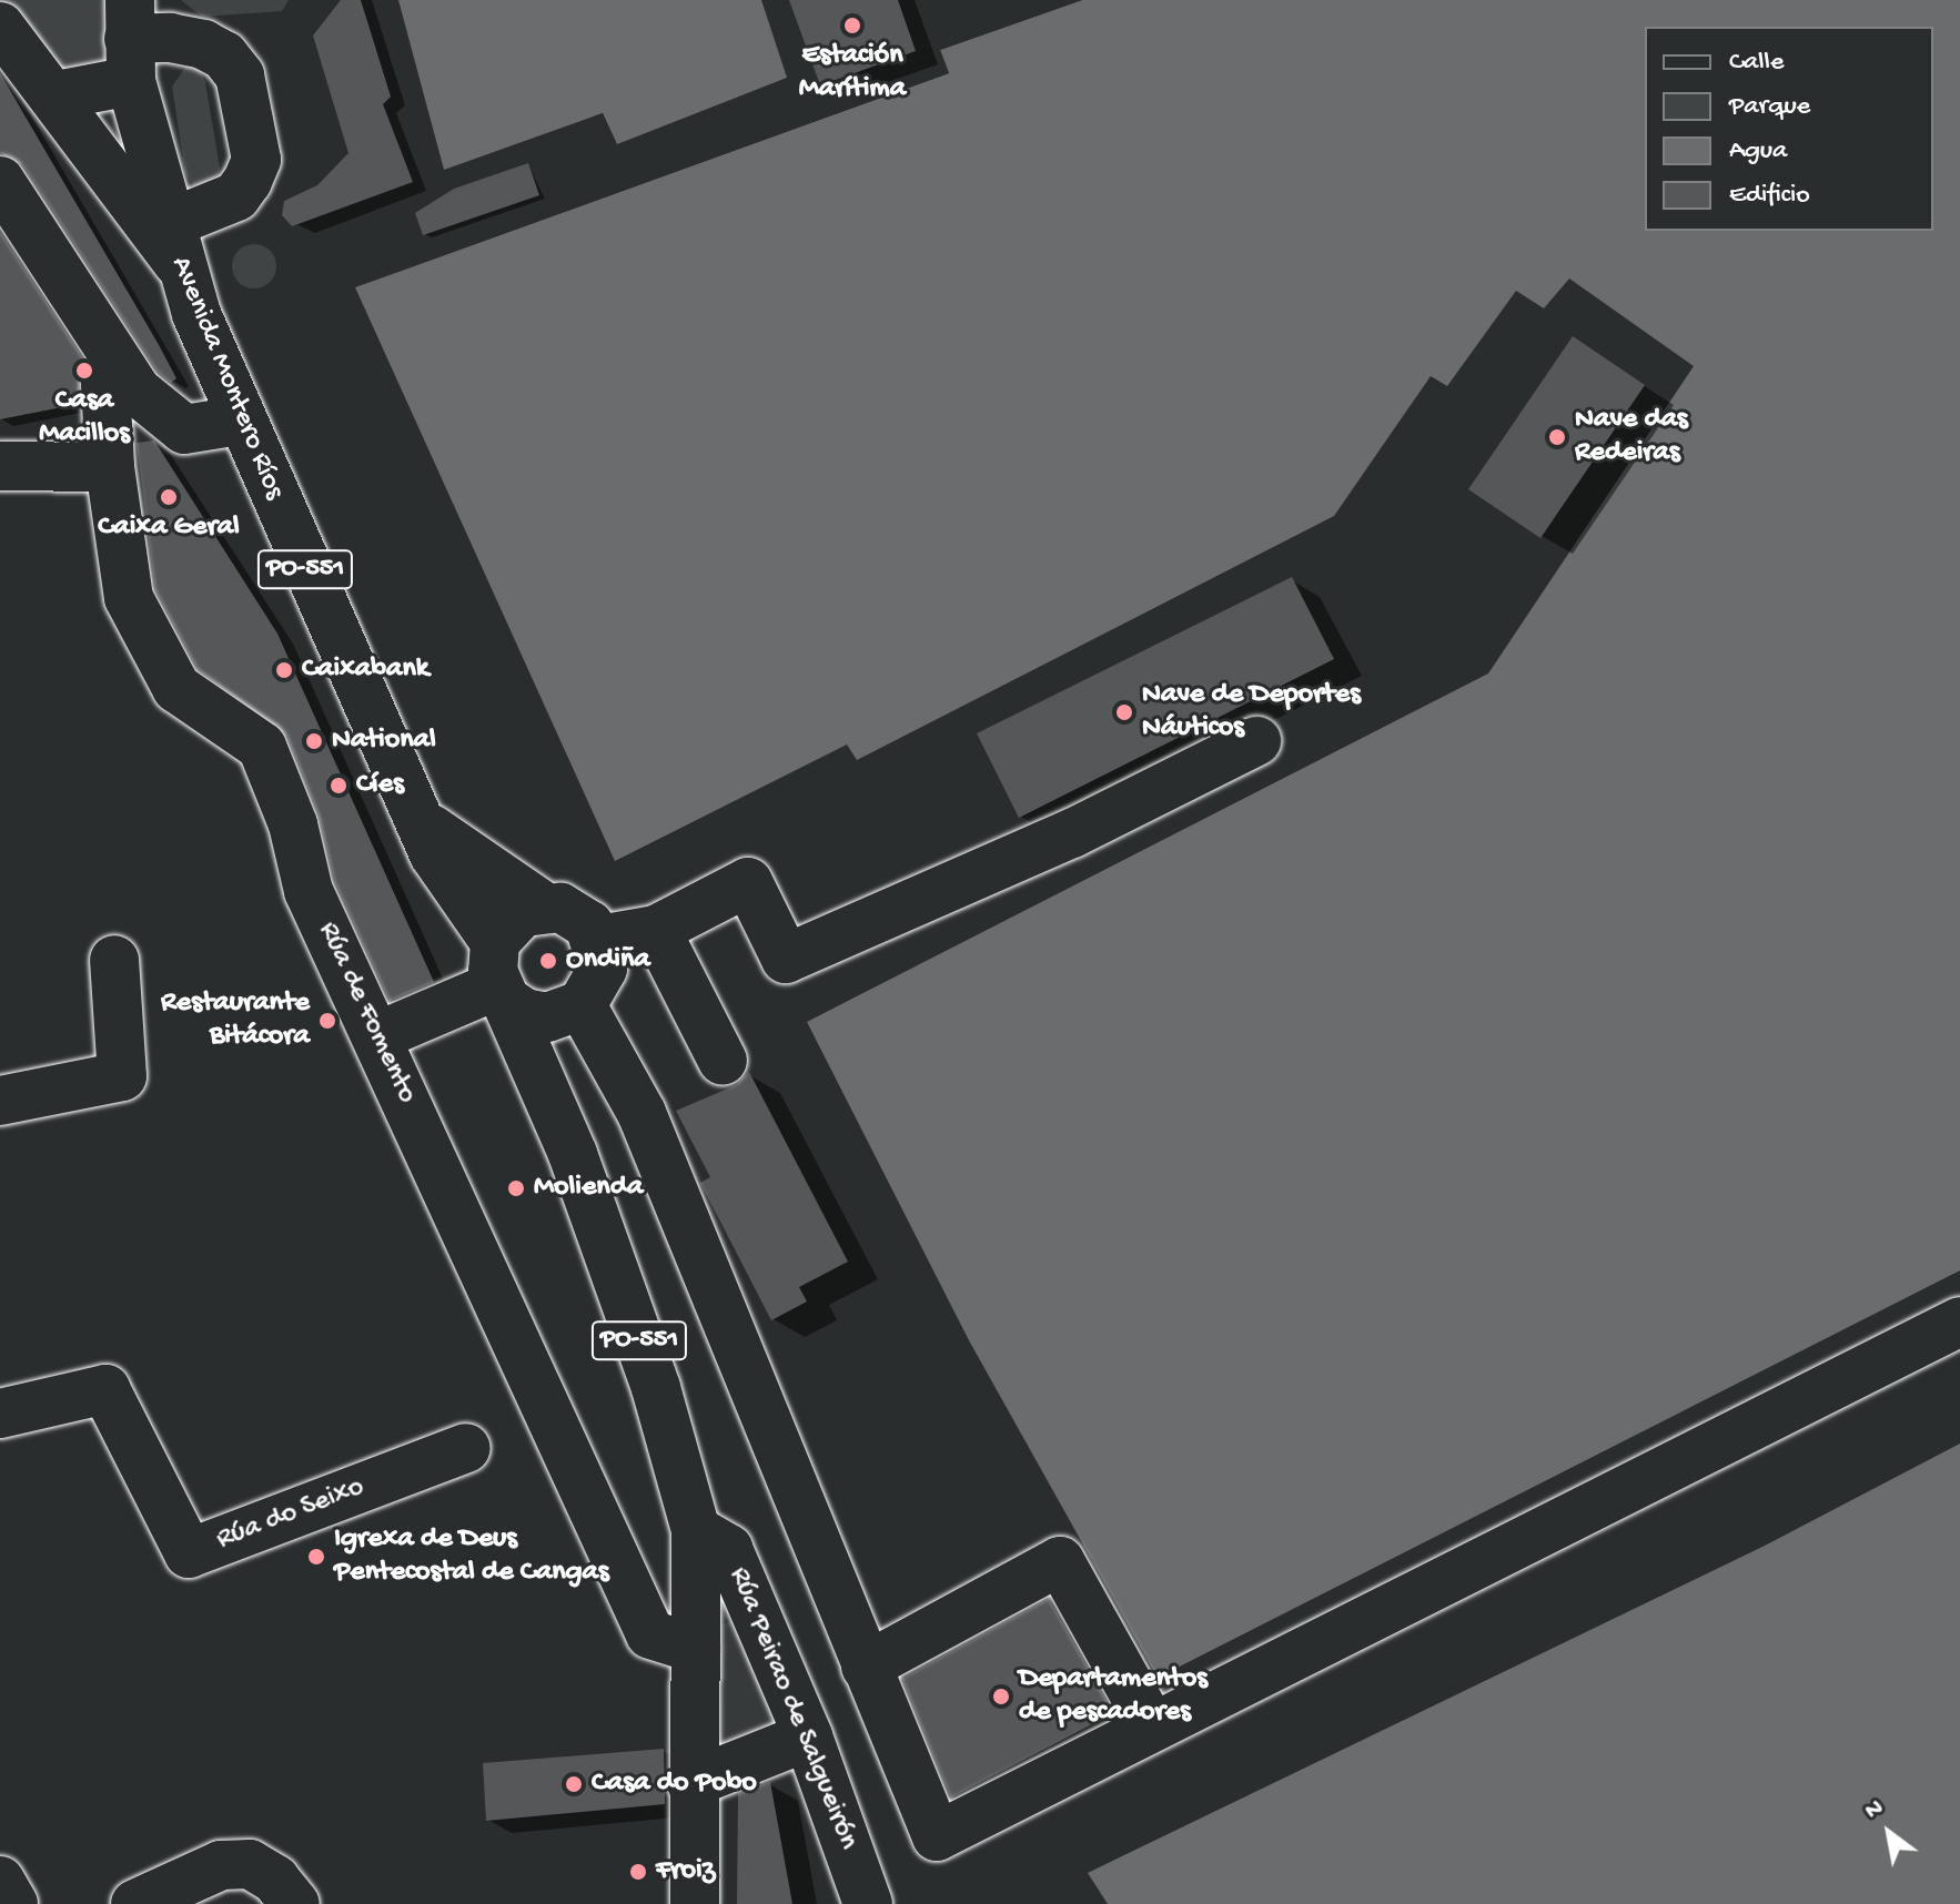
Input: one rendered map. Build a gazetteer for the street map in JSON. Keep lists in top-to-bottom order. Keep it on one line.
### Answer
{"streets":{"street":["Avenida Montero Ríos","PO-551","Rúa de Fomento","Rúa do Seixo","Rúa Peirao de Salgueirón"]},"crossings":[["Avenida Montero Ríos","PO-551"],["PO-551","Rúa de Fomento"],["PO-551","Rúa Peirao de Salgueirón"]],"places":["Estación Marítima","Casa Macillos","Nave das Redeiras","Caixa Geral","Caixabank","Nave de Deportes Náuticos","National","Cíes","Ondiña","Restaurante Bitácora","Molienda","Igrexa de Deus Pentecostal de Cangas","Departamentos de pescadores","Casa do Pobo","Froiz"],"legend":["Calle","Parque","Agua","Edificio"],"north":"top left"}
